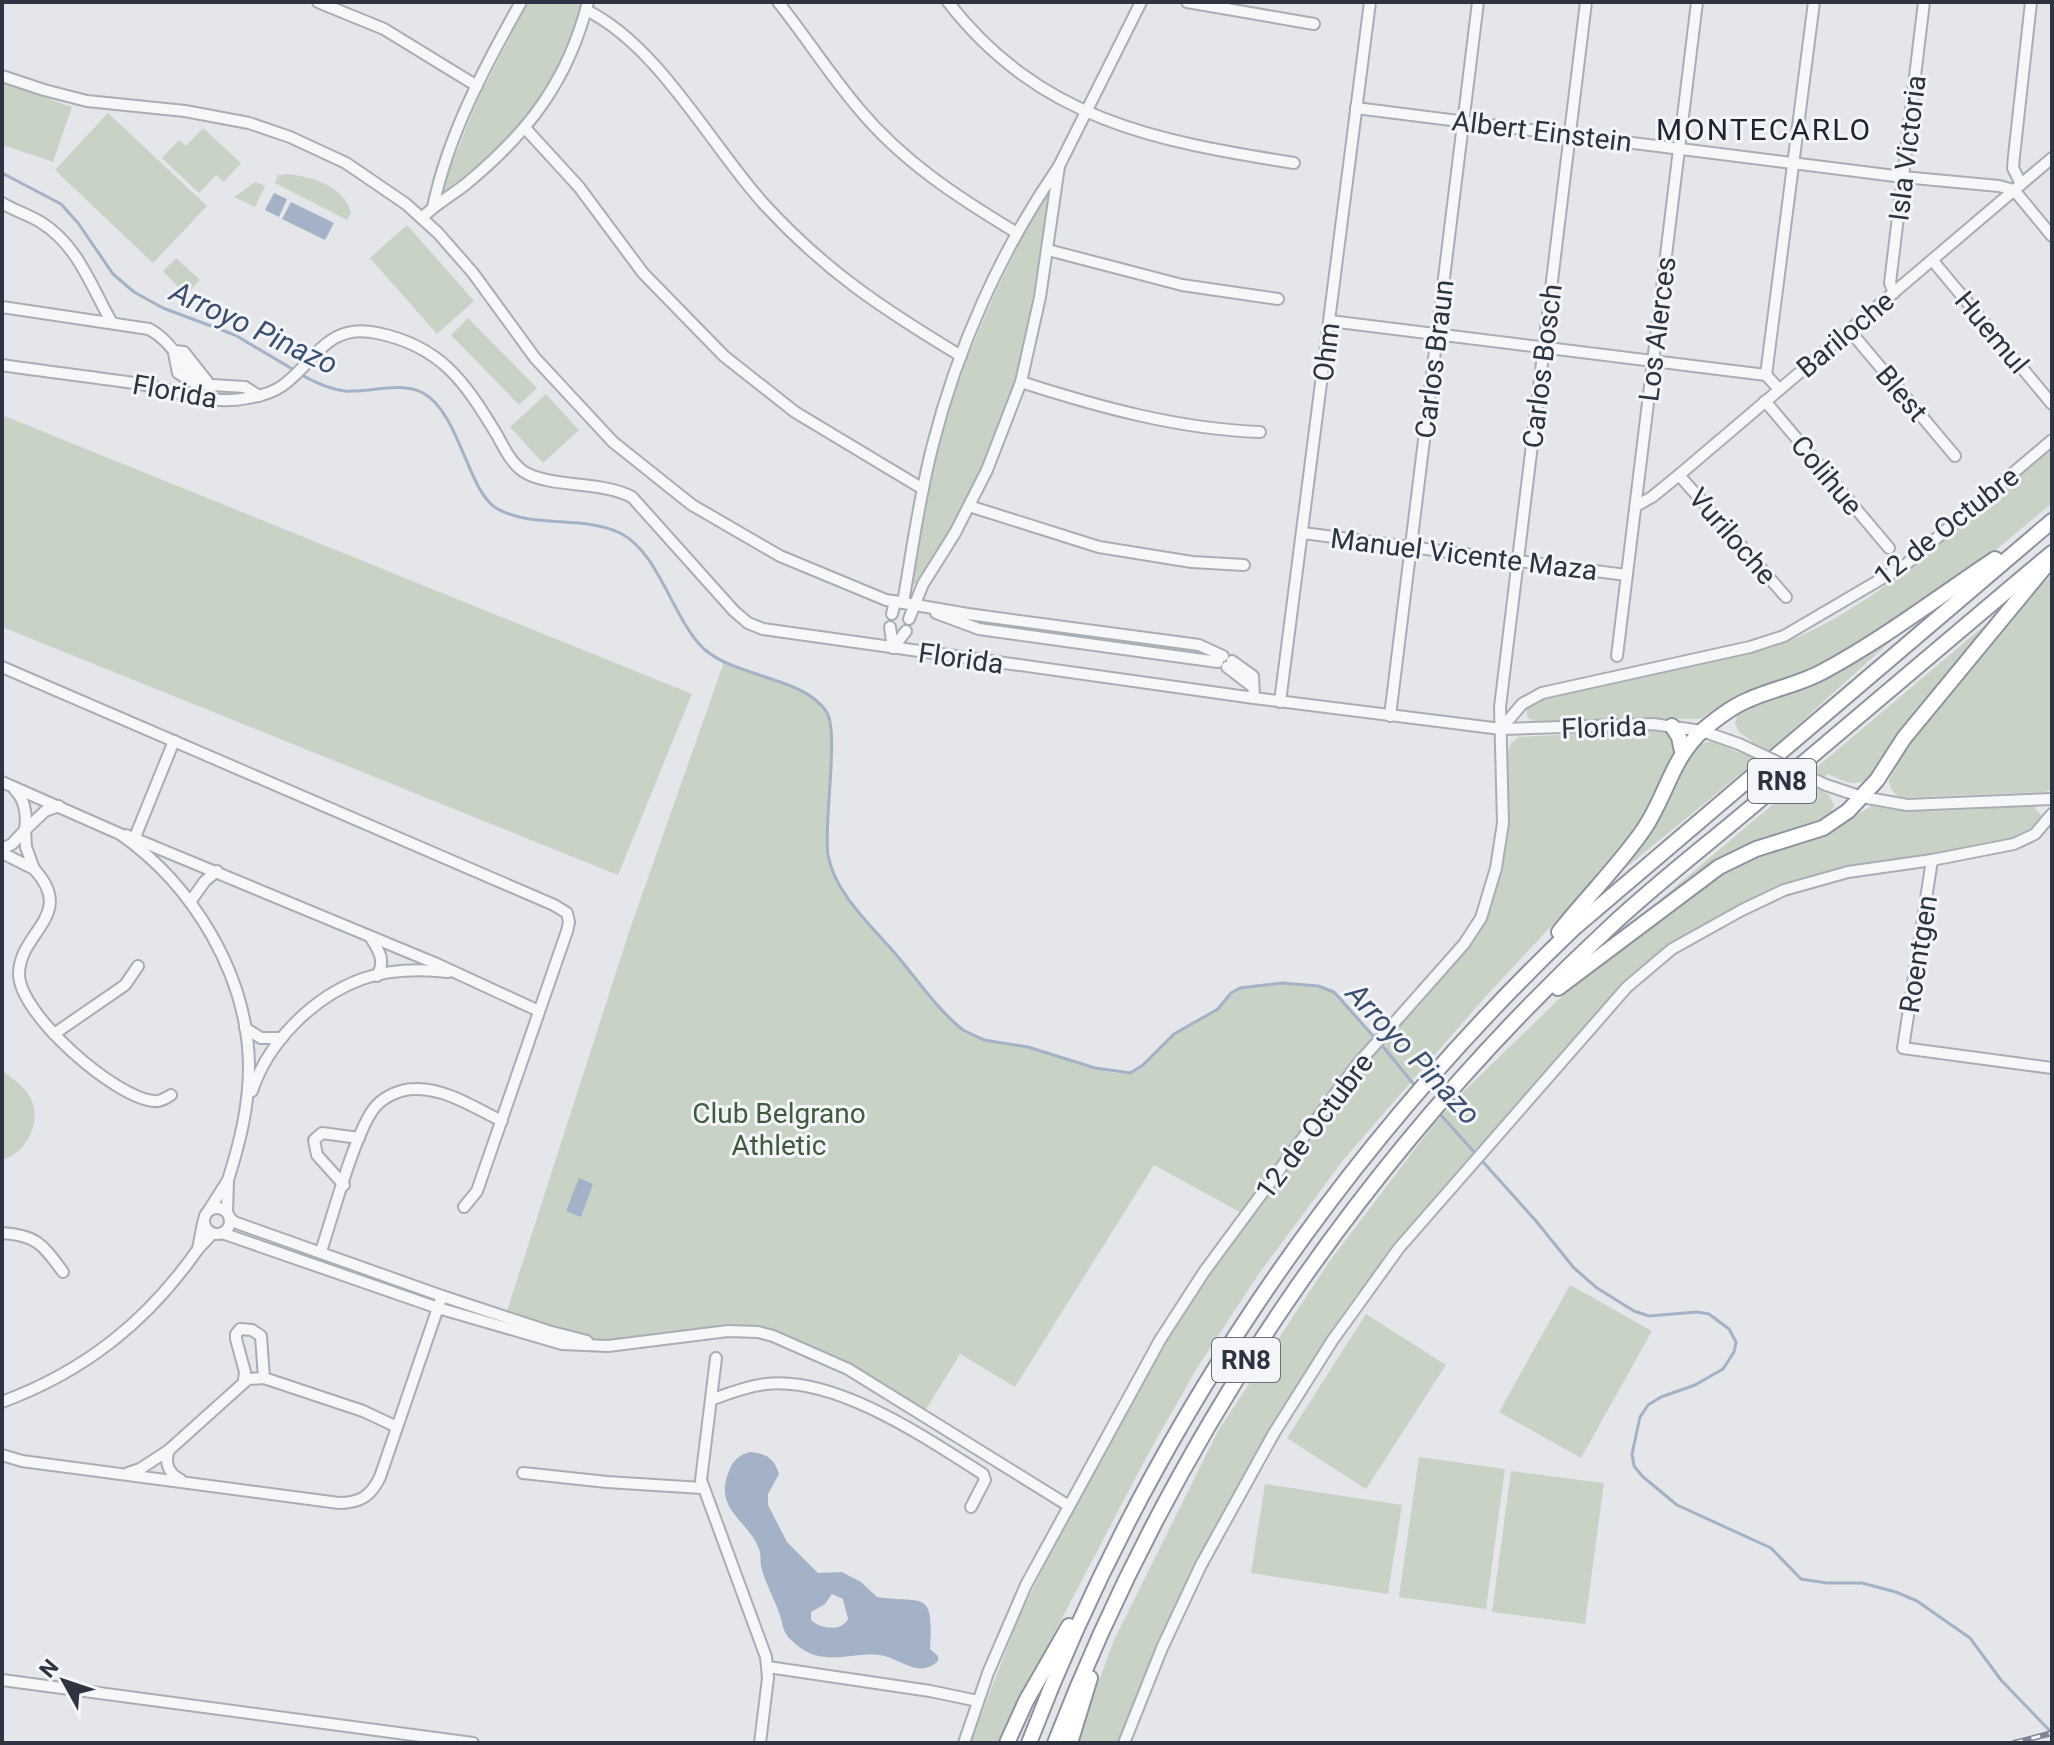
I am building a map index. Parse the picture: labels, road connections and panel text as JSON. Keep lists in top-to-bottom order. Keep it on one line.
{"streets":{"highway":["RN8"],"street":["Albert Einstein","Isla Victoria","Los Alerces","Huemul","Bariloche","Ohm","Carlos Braun","Carlos Bosch","Florida","Blest","Colihue","12 de Octubre","Vuriloche","Manuel Vicente Maza","Roentgen"]},"crossings":[["Albert Einstein","Isla Victoria"],["Albert Einstein","Los Alerces"],["Albert Einstein","Bariloche"],["Albert Einstein","Ohm"],["Albert Einstein","Carlos Braun"],["Albert Einstein","Carlos Bosch"],["Isla Victoria","Bariloche"],["Los Alerces","Bariloche"],["Los Alerces","Manuel Vicente Maza"],["Huemul","Bariloche"],["Bariloche","Blest"],["Bariloche","Colihue"],["Bariloche","Vuriloche"],["Ohm","Florida"],["Ohm","Manuel Vicente Maza"],["Carlos Braun","Florida"],["Carlos Braun","Manuel Vicente Maza"],["Carlos Bosch","Florida"],["Carlos Bosch","12 de Octubre"],["Carlos Bosch","Manuel Vicente Maza"],["Florida","12 de Octubre"]],"districts":["MONTECARLO"],"water":["Arroyo Pinazo"],"parks":["Club Belgrano Athletic"],"north":"top left"}
